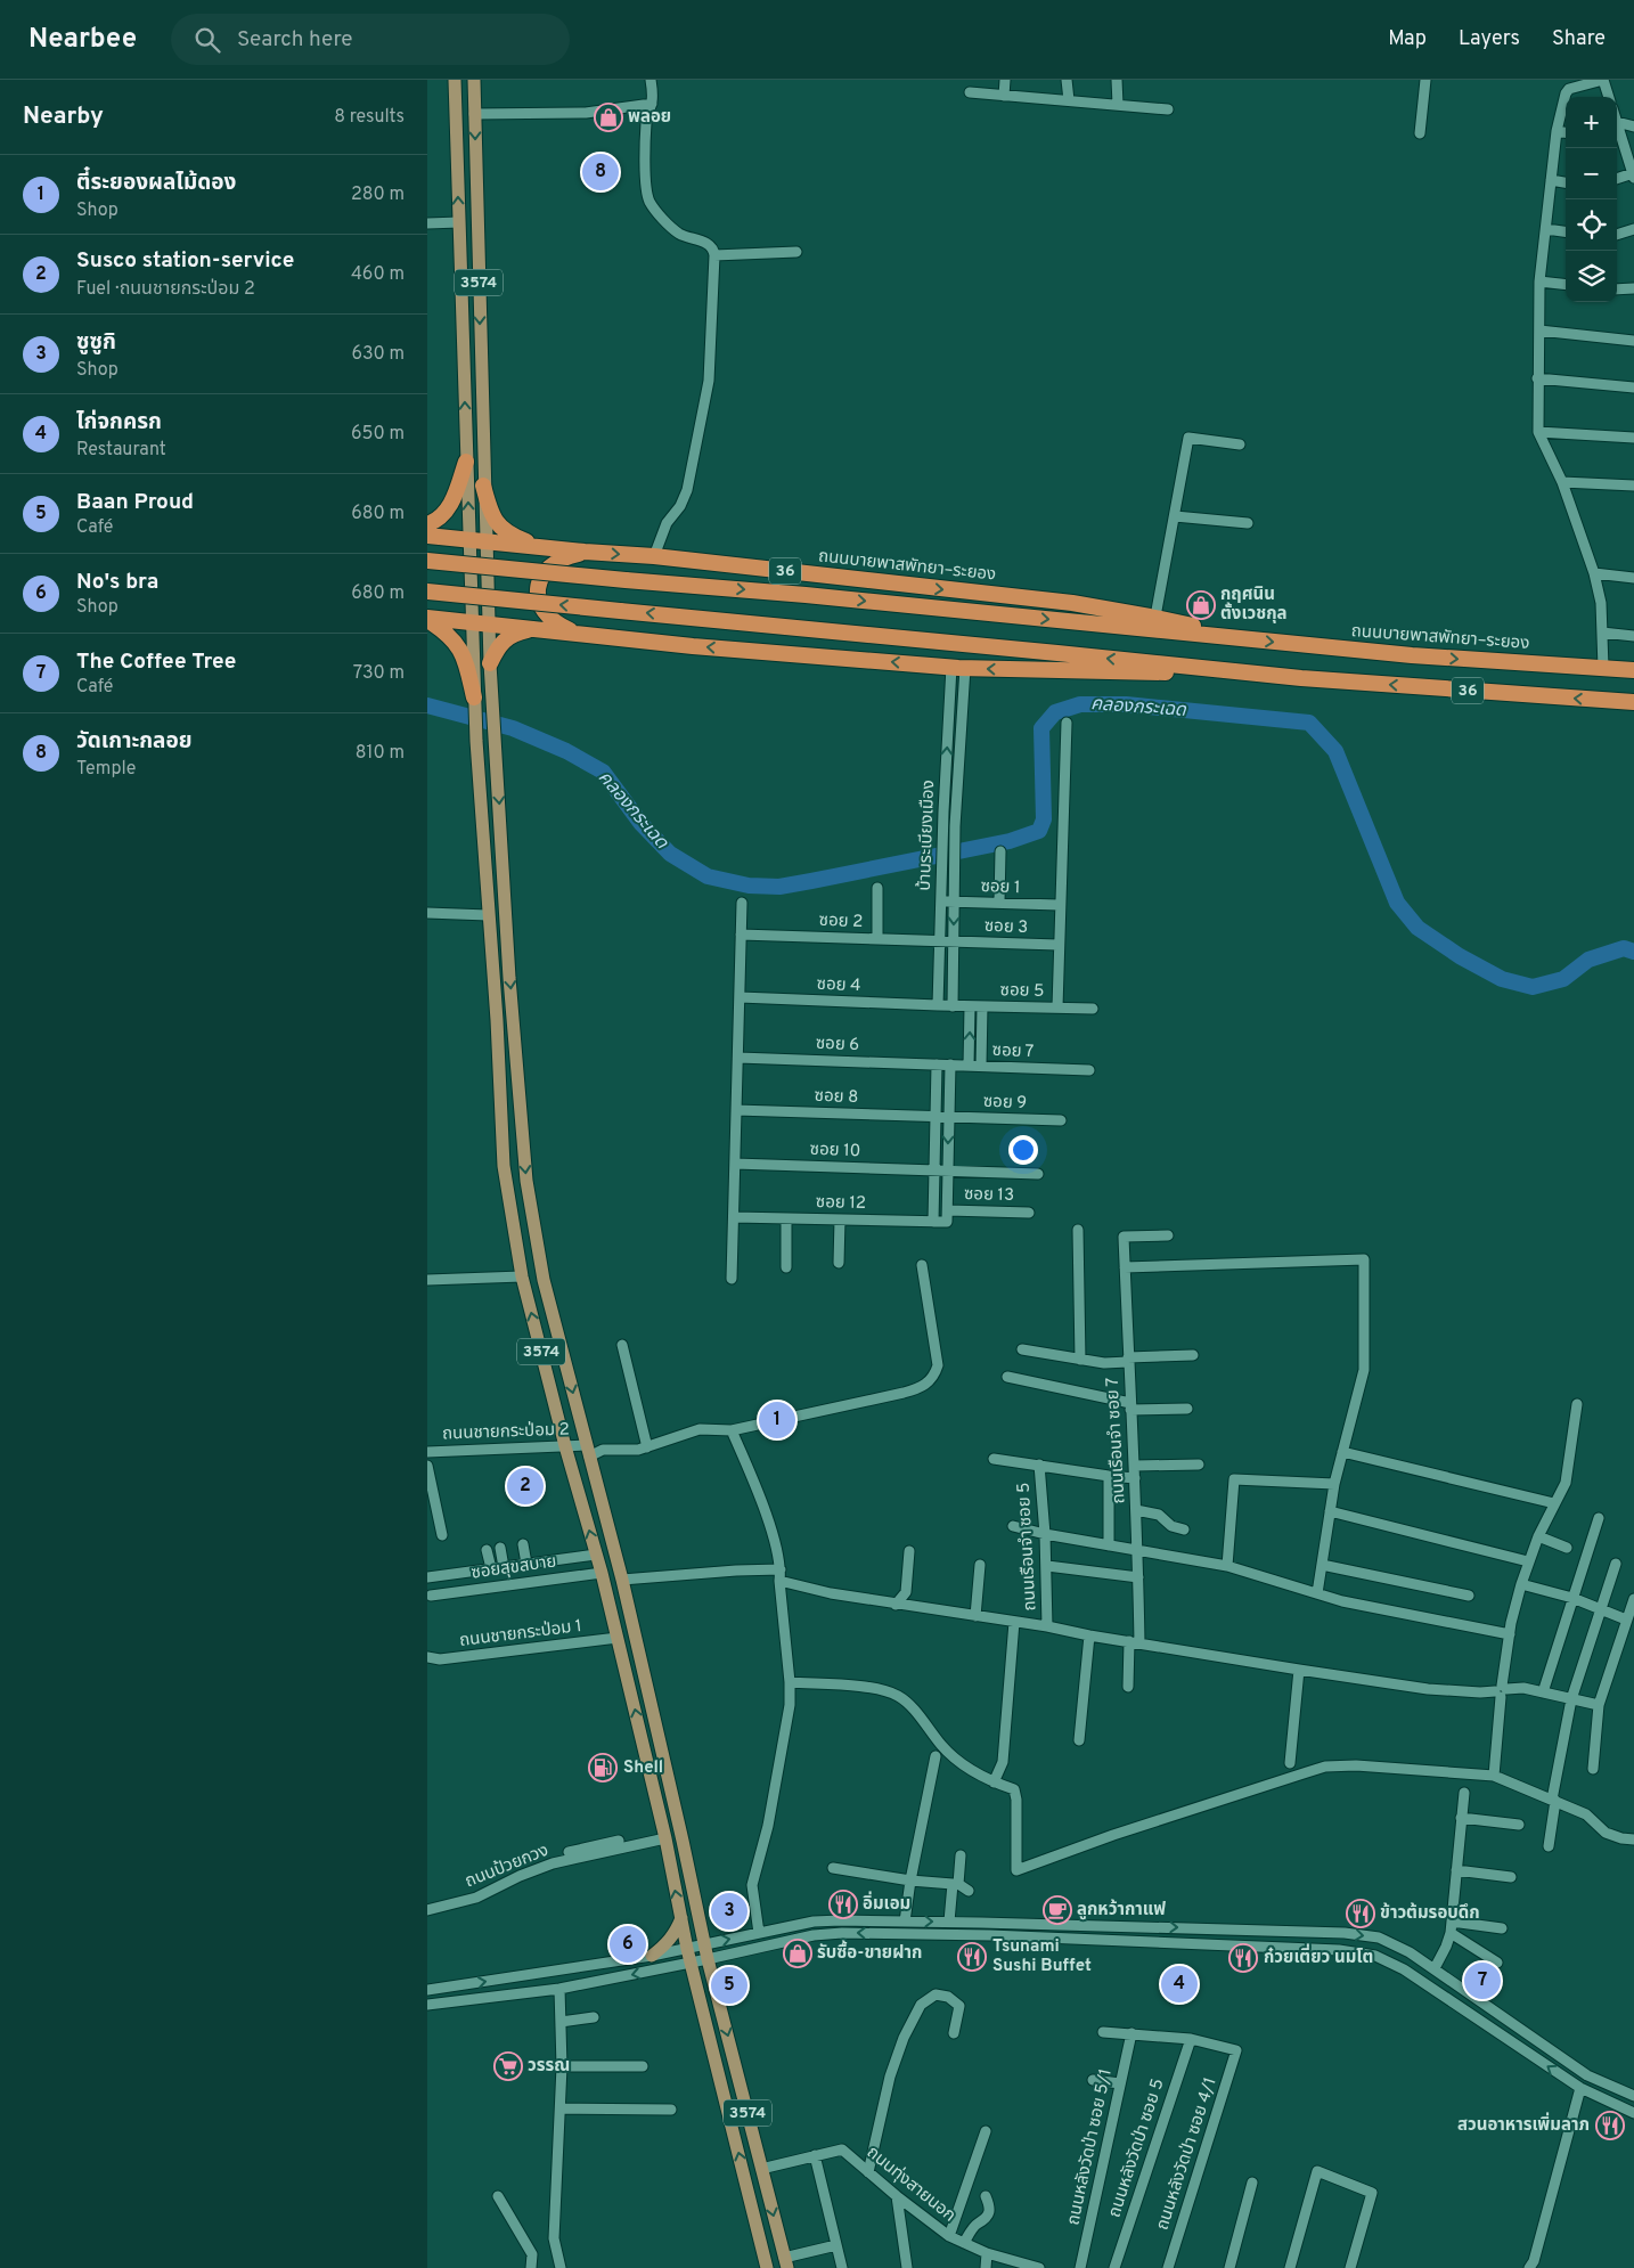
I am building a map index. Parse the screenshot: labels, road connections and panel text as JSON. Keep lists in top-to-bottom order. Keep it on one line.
{"streets":{"highway":["ถนนบายพาสพัทยา–ระยอง","36"],"main road":["3574"],"street":["บ้านระเบียงเมือง","ซอย 1","ซอย 2","ซอย 3","ซอย 4","ซอย 5","ซอย 6","ซอย 7","ซอย 8","ซอย 9","ซอย 10","ซอย 13","ซอย 12","ถนนชายกระป่อม 2","ถนนเรือนจำ ซอย 7","ถนนเรือนจำ ซอย 5","ซอยสุขสบาย","ถนนชายกระป่อม 1","ถนนป้วยกวง","ถนนหลังวัดป่า ซอย 5/1","ถนนหลังวัดป่า ซอย 5","ถนนหลังวัดป่า ซอย 4/1","ถนนทุ่งสายนอก"]},"crossings":[["3574","ถนนบายพาสพัทยา–ระยอง"],["3574","36"],["3574","ถนนชายกระป่อม 2"],["3574","ซอยสุขสบาย"],["3574","ถนนชายกระป่อม 1"],["3574","ถนนป้วยกวง"],["3574","ถนนทุ่งสายนอก"],["36","บ้านระเบียงเมือง"],["บ้านระเบียงเมือง","ซอย 1"],["บ้านระเบียงเมือง","ซอย 2"],["บ้านระเบียงเมือง","ซอย 3"],["บ้านระเบียงเมือง","ซอย 4"],["บ้านระเบียงเมือง","ซอย 5"],["ซอย 2","ซอย 3"],["ซอย 4","ซอย 5"],["ซอย 6","ซอย 7"],["ซอย 8","ซอย 9"],["ซอย 13","ซอย 12"],["ถนนหลังวัดป่า ซอย 5","ถนนหลังวัดป่า ซอย 4/1"]],"water":["คลองกระเฉด"],"places":{"shop":["พลอย","กฤศนิน ตั้งเวชกุล","รับซื้อ-ขายฝาก"],"fuel station":["Shell"],"restaurant":["อิ่มเอม","ข้าวต้มรอบดึก","Tsunami Sushi Buffet","ก๋วยเตี่ยว นมโต","สวนอาหารเพิ่มลาภ"],"cafe":["ลูกหว้ากาแฟ"],"supermarket":["วรรณ"]},"page":{"header":"Nearbee","search":"Search here","nav":["Map","Layers","Share"],"heading":["Nearby","8 results"],"map_buttons":["+","−"],"pins":["8","1","2","3","6","7","4","5"],"list":[{"mark":"1","name":"ตี๋ระยองผลไม้ดอง","note":"Shop","value":"280 m"},{"mark":"2","name":"Susco station-service","note":"Fuel · ถนนชายกระป่อม 2","value":"460 m"},{"mark":"3","name":"ซูซูกิ","note":"Shop","value":"630 m"},{"mark":"4","name":"ไก่จกครก","note":"Restaurant","value":"650 m"},{"mark":"5","name":"Baan Proud","note":"Café","value":"680 m"},{"mark":"6","name":"No's bra","note":"Shop","value":"680 m"},{"mark":"7","name":"The Coffee Tree","note":"Café","value":"730 m"},{"mark":"8","name":"วัดเกาะกลอย","note":"Temple","value":"810 m"}]}}
